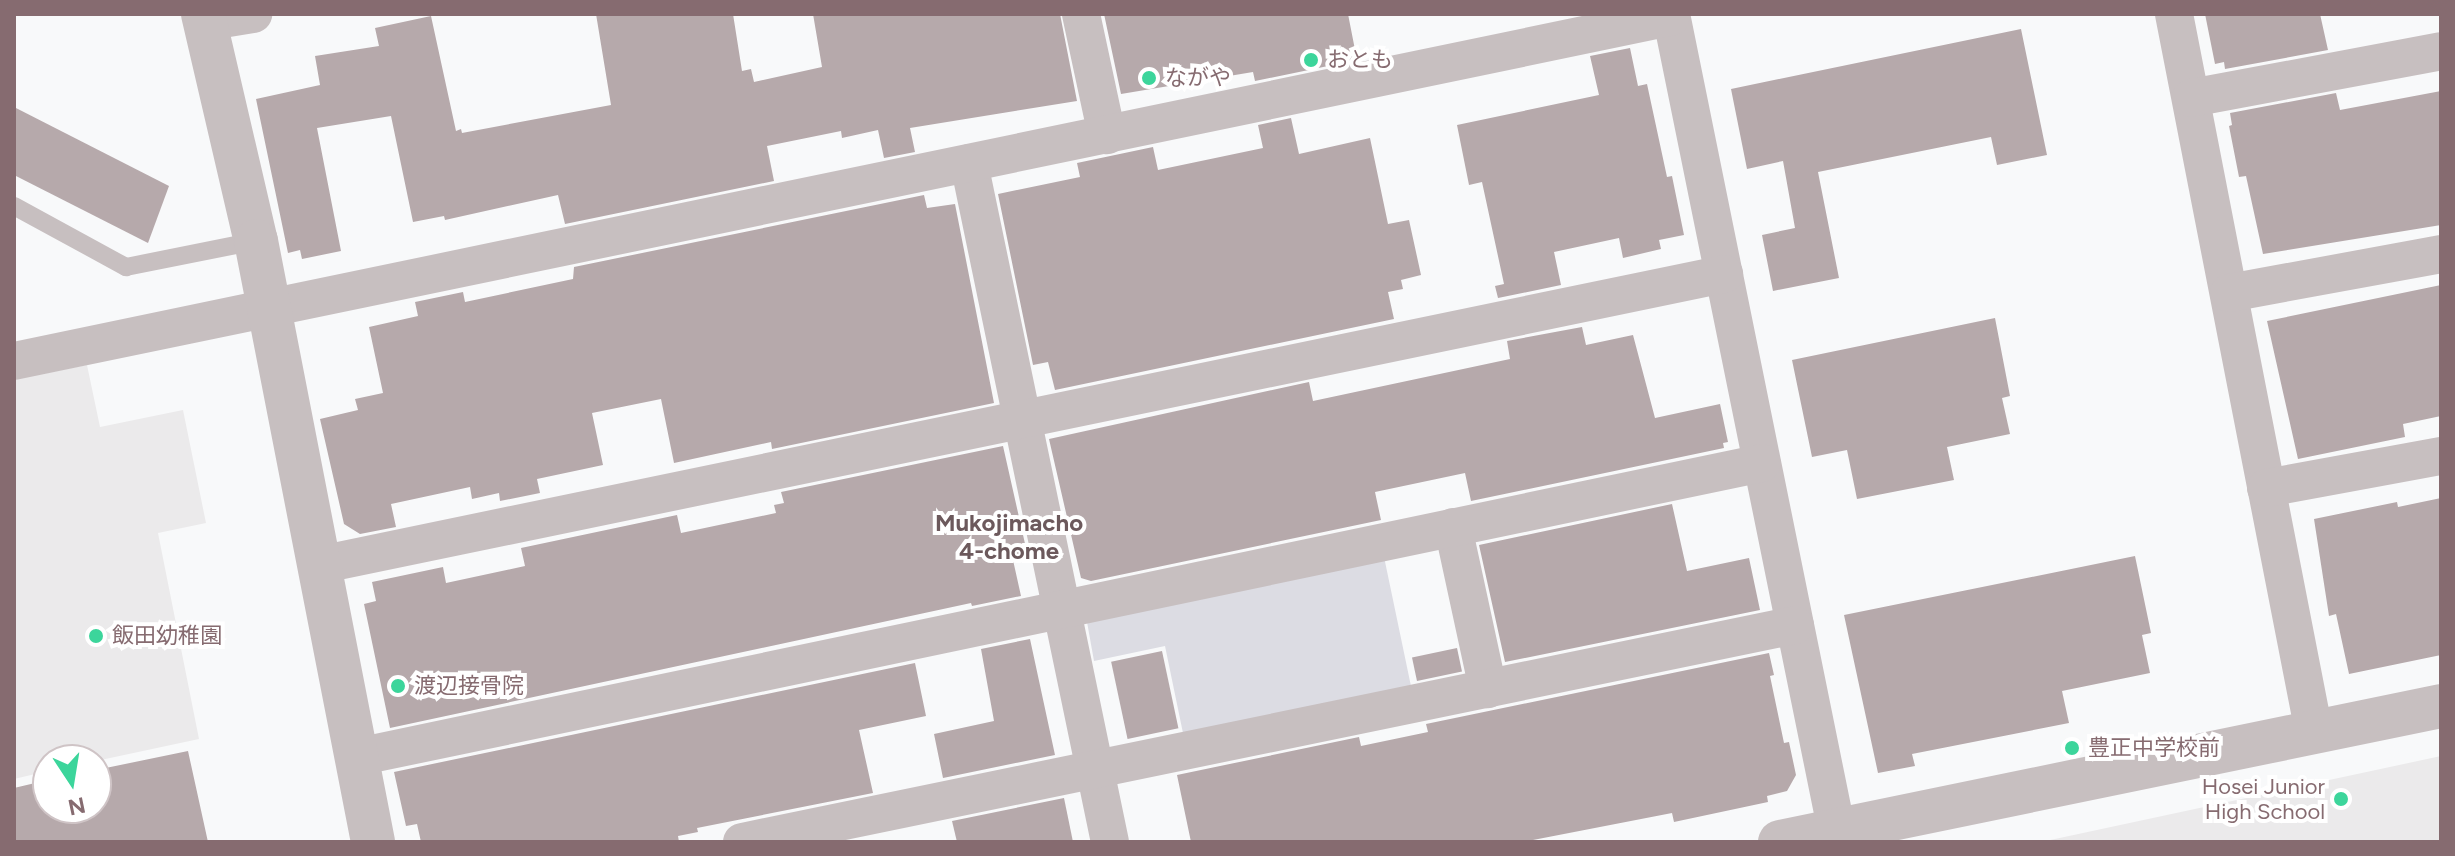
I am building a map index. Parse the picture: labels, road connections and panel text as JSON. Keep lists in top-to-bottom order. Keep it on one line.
{"districts":["Mukojimacho 4-chome"],"places":["おとも","ながや","飯田幼稚園","渡辺接骨院","豊正中学校前","Hosei Junior High School"],"north":"bottom"}
